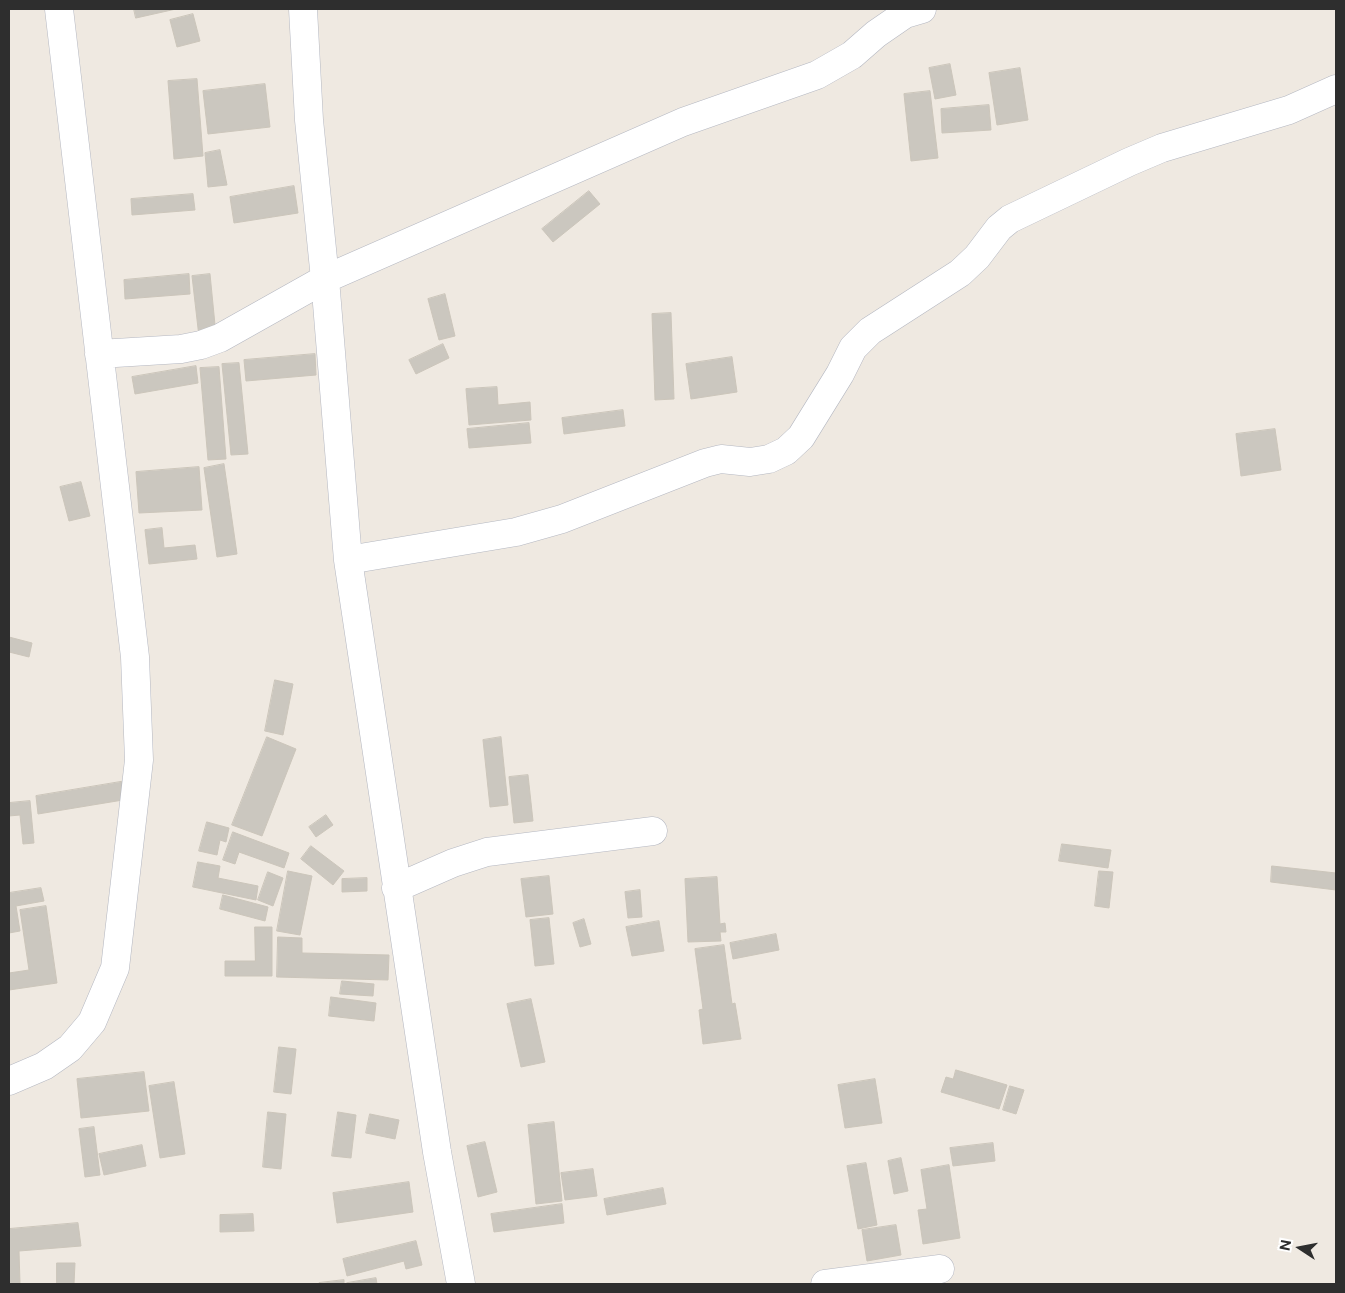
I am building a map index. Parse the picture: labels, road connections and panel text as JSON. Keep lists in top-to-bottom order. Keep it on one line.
{"north":"left"}
